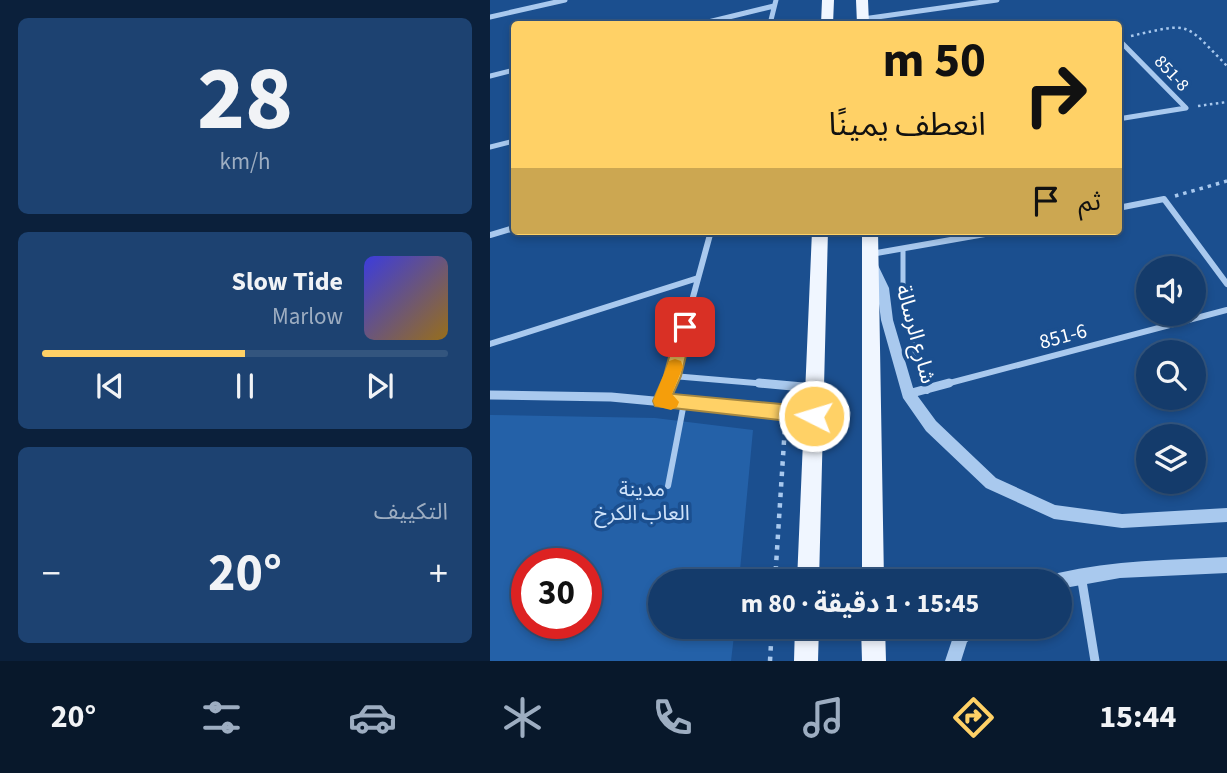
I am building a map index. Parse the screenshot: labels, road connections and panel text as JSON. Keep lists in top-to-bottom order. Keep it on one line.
{"streets":{"street":["851-8","شارع الرسالة","851-6"]},"crossings":[["شارع الرسالة","851-6"]],"parks":["مدينة العاب الكرخ"],"page":{"tile":[["28","km/h"],"التكييف"],"turn":["50 m","انعطف يمينًا"],"then":"ثم","song":["Slow Tide","Marlow"],"heat":["−","20°","+"],"limit":"30","trip":"15:45 · 1 دقيقة · 80 m","tabs":["15:44","20°"]}}
